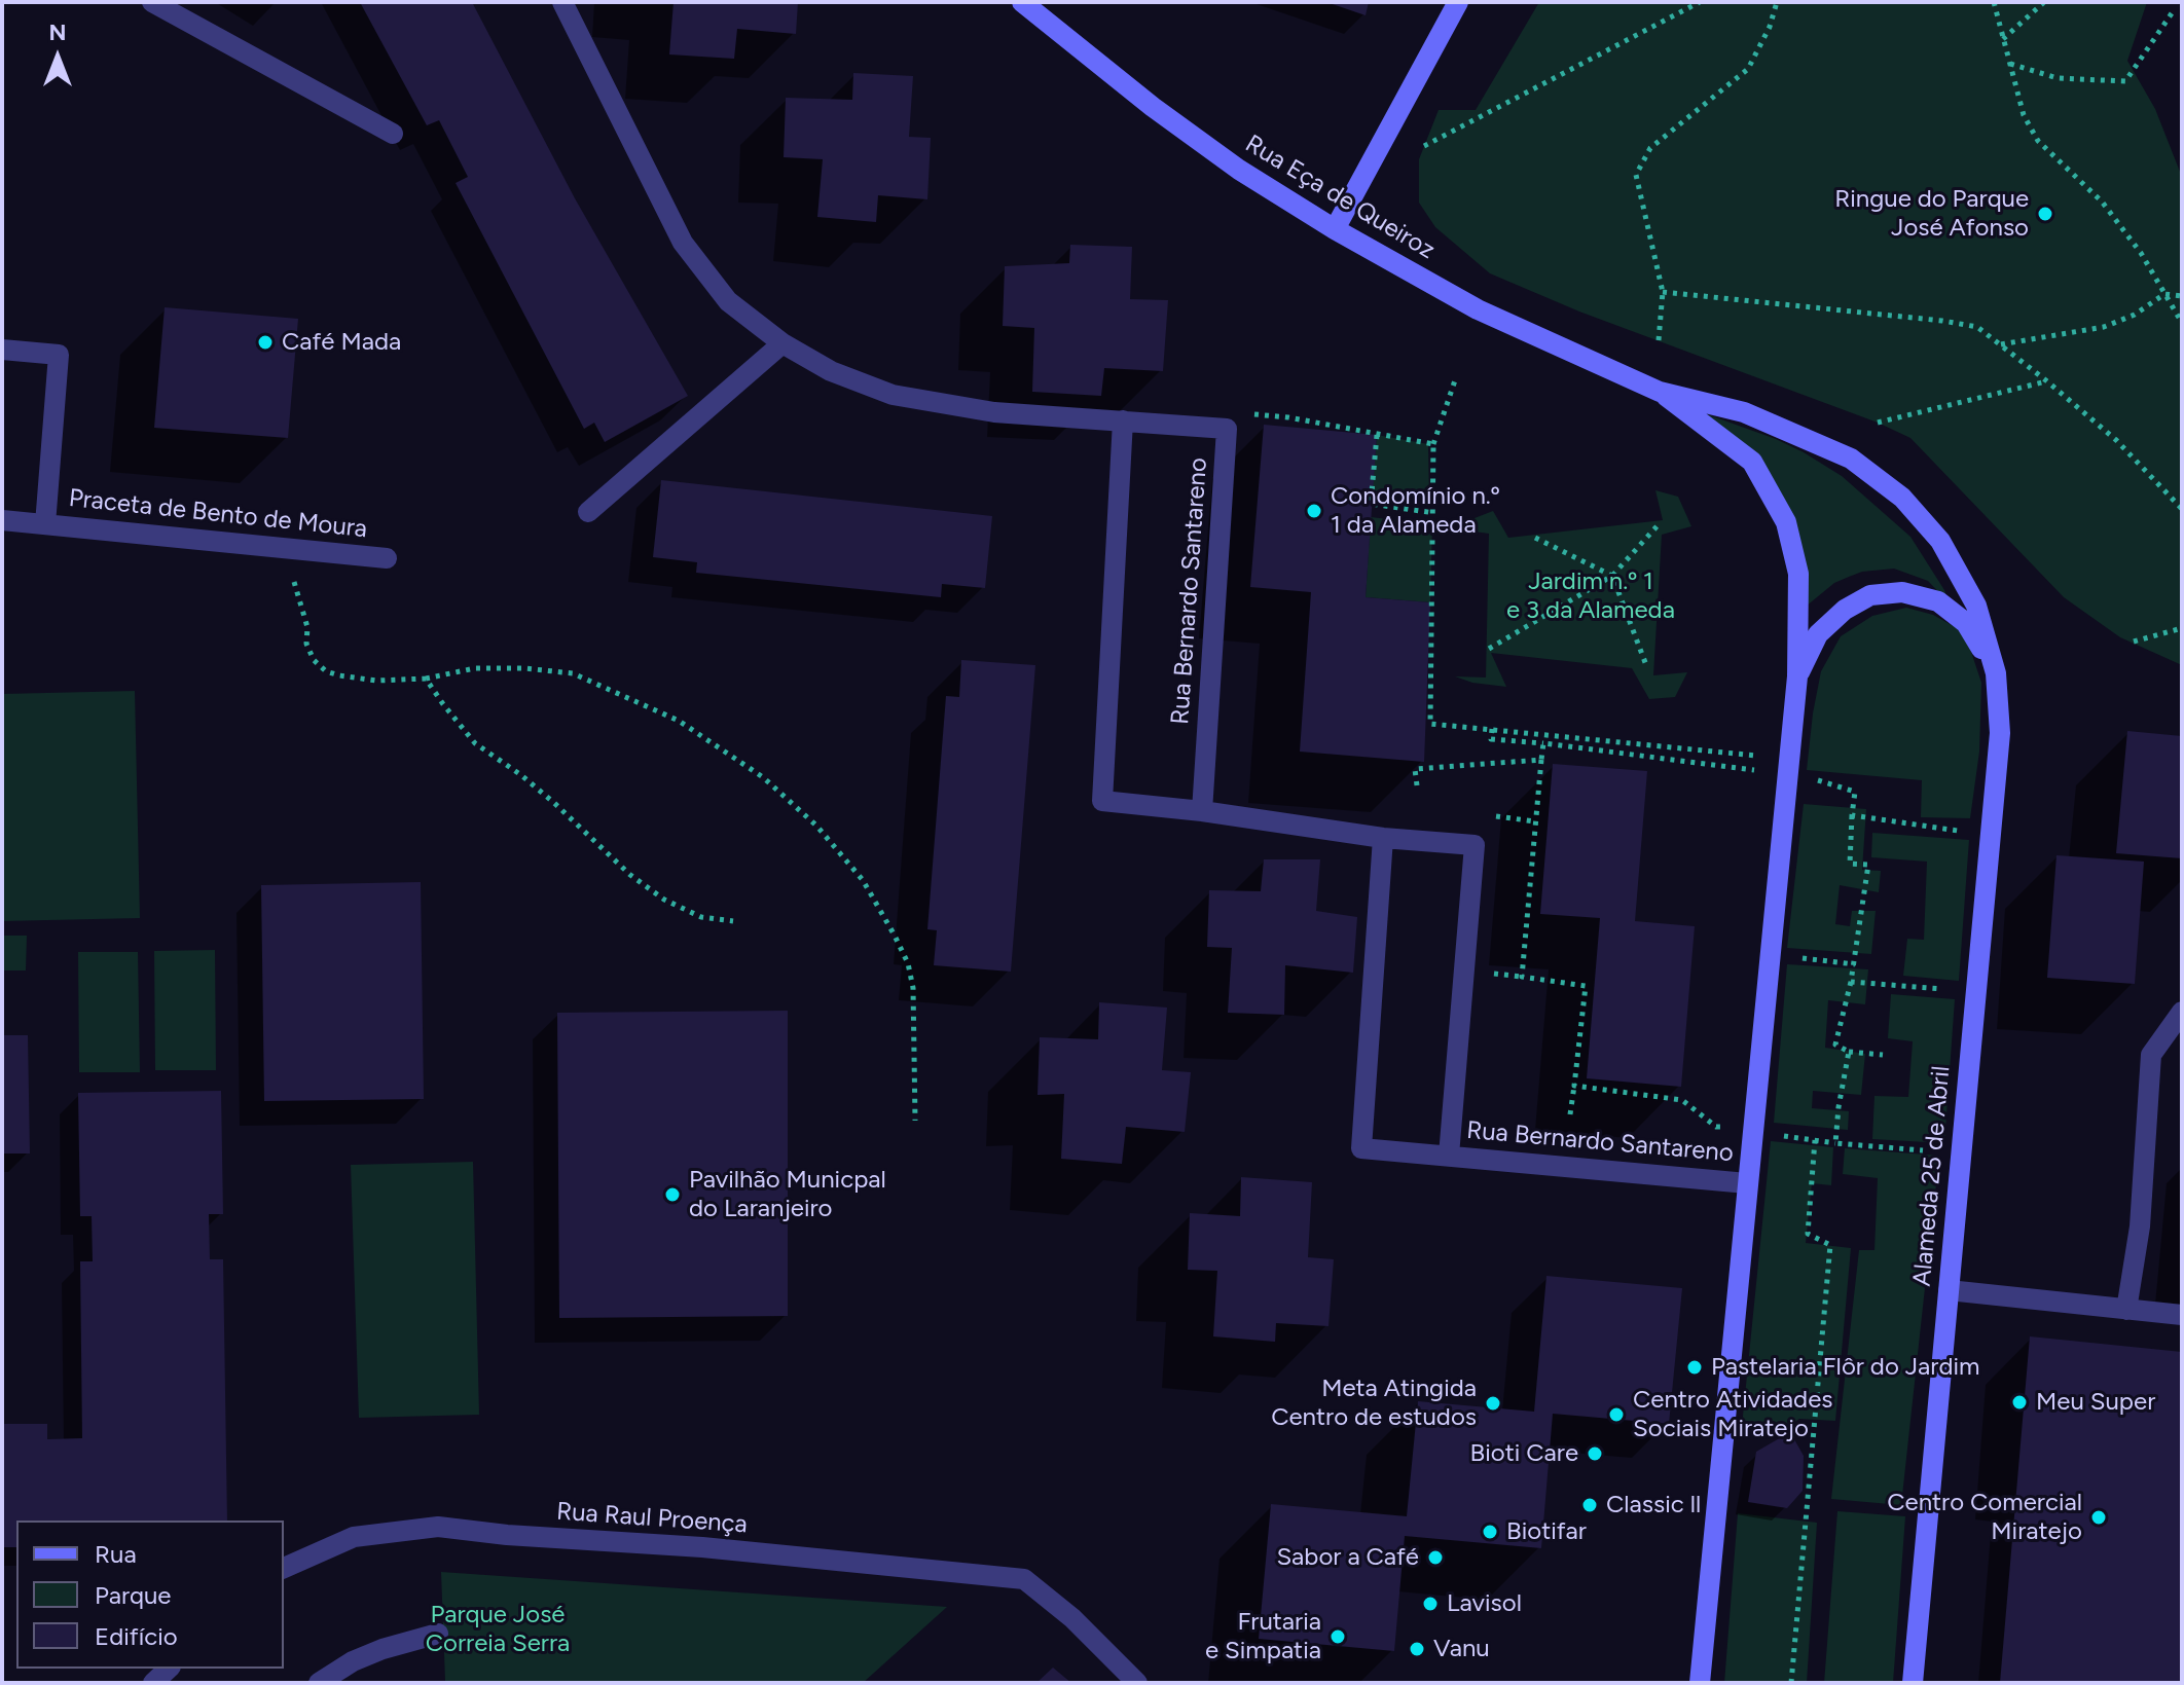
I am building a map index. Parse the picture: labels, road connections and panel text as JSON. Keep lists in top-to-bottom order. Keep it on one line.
{"streets":{"main road":["Rua Eça de Queiroz","Alameda 25 de Abril"],"street":["Praceta de Bento de Moura","Rua Bernardo Santareno","Rua Raul Proença"]},"crossings":[["Rua Eça de Queiroz","Alameda 25 de Abril"],["Rua Bernardo Santareno","Alameda 25 de Abril"]],"parks":["Jardim n.º 1 e 3 da Alameda","Parque José Correia Serra"],"places":["Ringue do Parque José Afonso","Café Mada","Condomínio n.º 1 da Alameda","Pavilhão Municpal do Laranjeiro","Pastelaria Flôr do Jardim","Meu Super","Meta Atingida Centro de estudos","Centro Atividades Sociais Miratejo","Bioti Care","Classic ll","Centro Comercial Miratejo","Biotifar","Sabor a Café","Lavisol","Frutaria e Simpatia","Vanu"],"legend":["Rua","Parque","Edifício"],"north":"top"}
